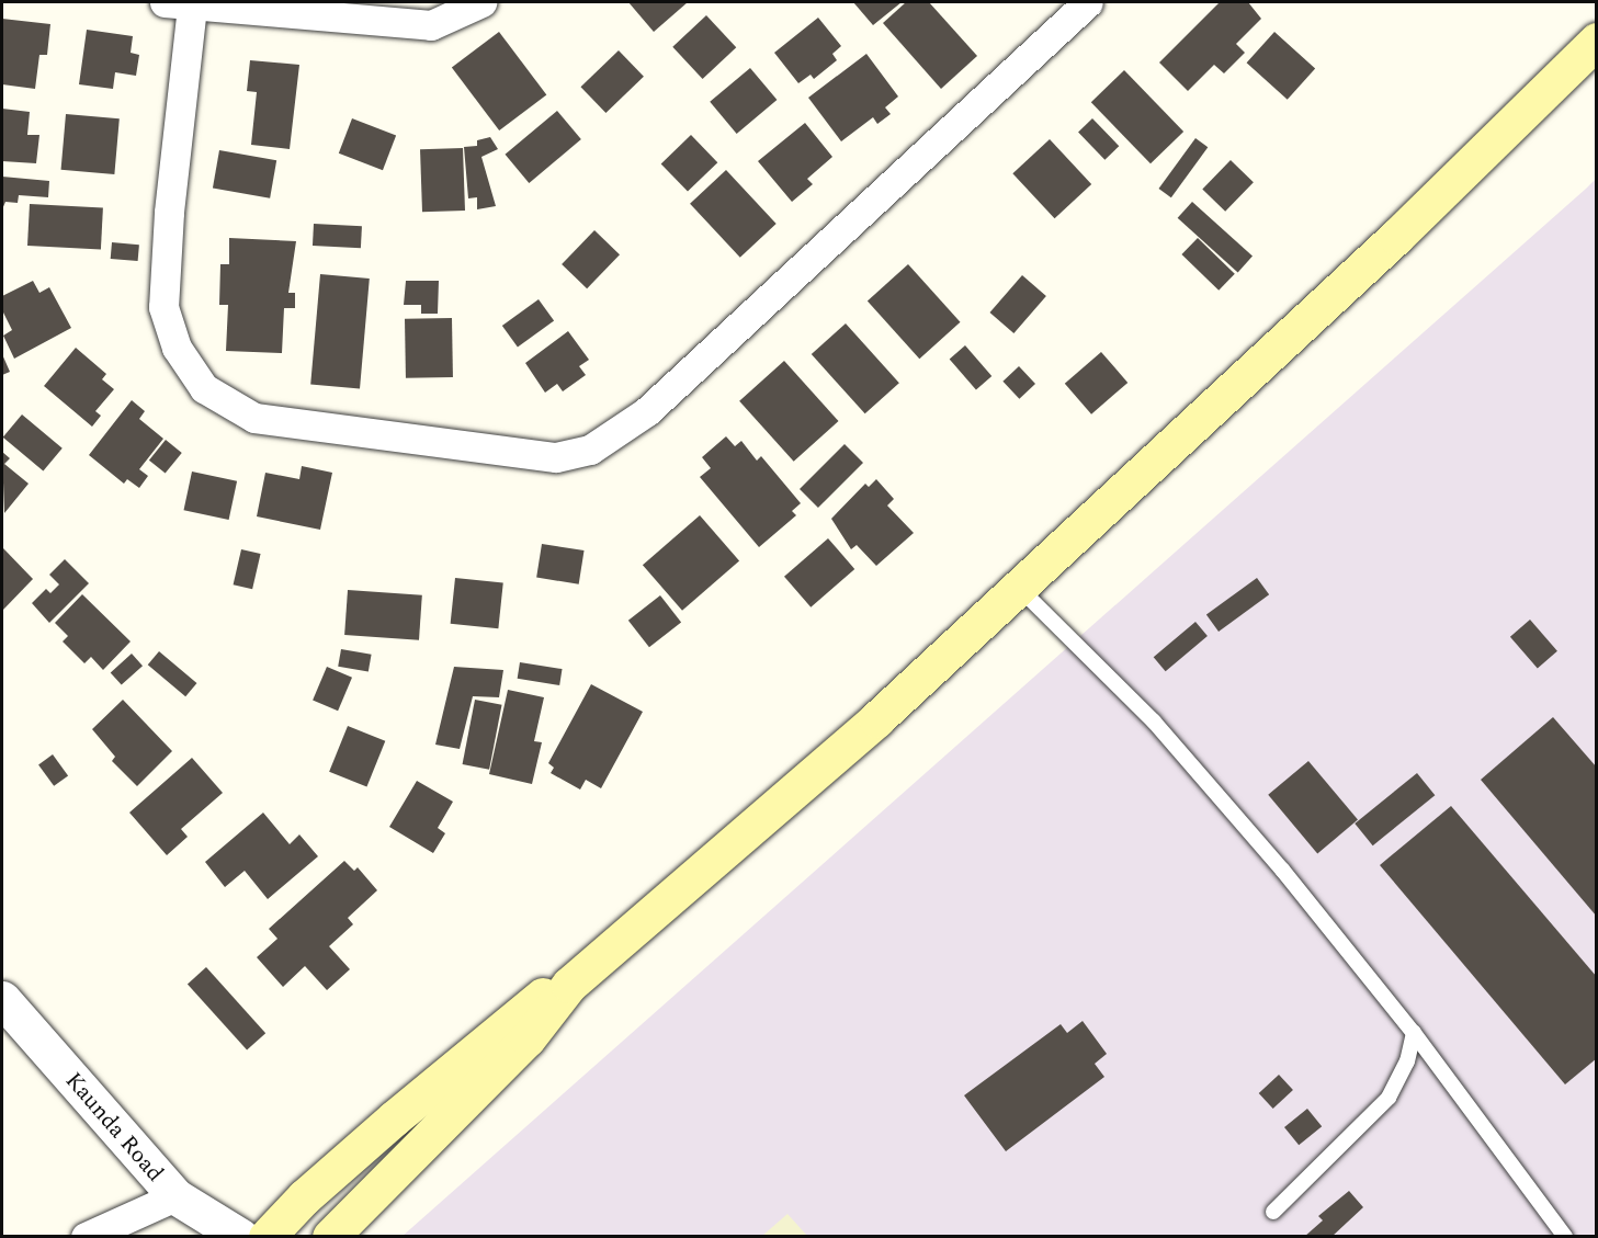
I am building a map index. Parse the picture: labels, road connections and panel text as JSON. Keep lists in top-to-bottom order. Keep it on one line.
{"streets":{"street":["Kaunda Road"]}}
